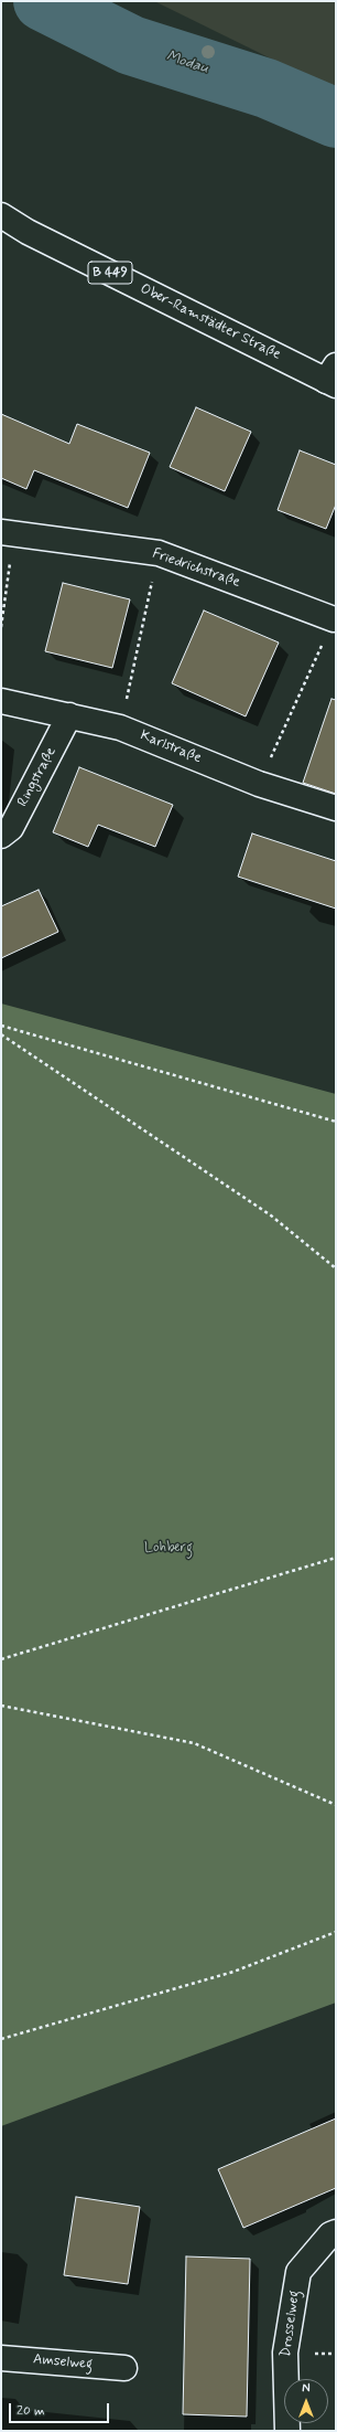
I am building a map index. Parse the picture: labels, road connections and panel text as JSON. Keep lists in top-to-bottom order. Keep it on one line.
{"streets":{"street":["B 449","Ober-Ramstädter Straße","Friedrichstraße","Karlstraße","Ringstraße","Drosselweg","Amselweg"]},"crossings":[["Karlstraße","Ringstraße"]],"water":["Modau"],"parks":["Lohberg"],"scale_bar":"20 m","north":"top"}
